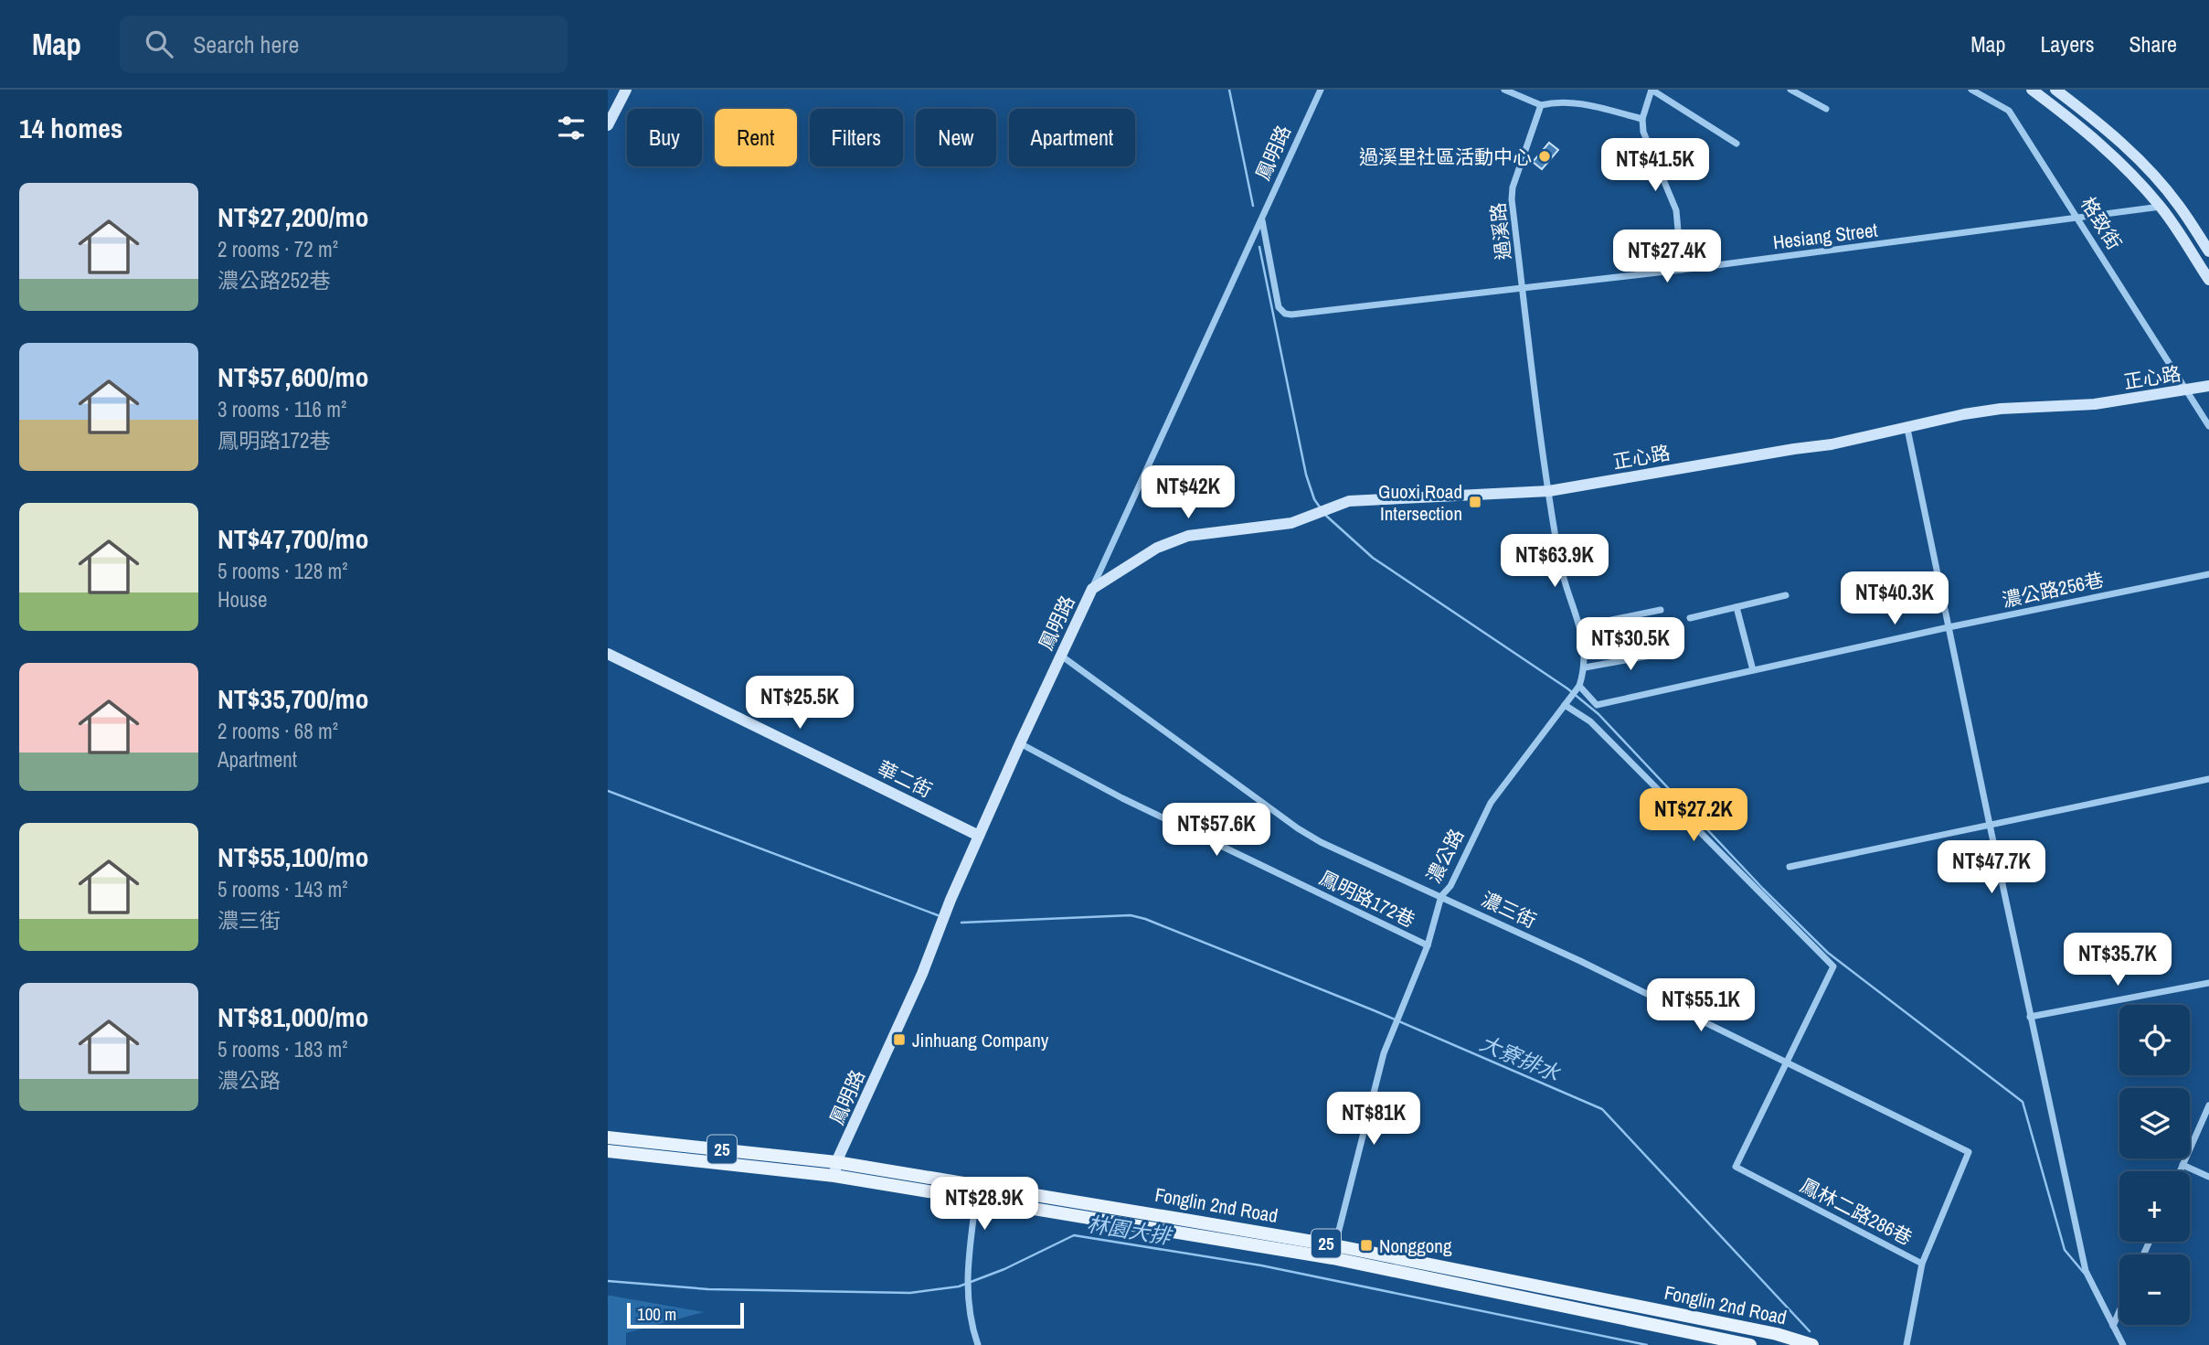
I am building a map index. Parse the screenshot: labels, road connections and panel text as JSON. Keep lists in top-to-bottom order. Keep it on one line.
{"streets":{"main road":["25","Fonglin 2nd Road"],"street":["鳳明路","格致街","過溪路","Hesiang Street","正心路","濃公路256巷","華二街","濃公路","鳳明路172巷","濃三街","鳳林二路286巷"]},"crossings":[["鳳明路","Hesiang Street"],["鳳明路","正心路"],["鳳明路","華二街"],["鳳明路","鳳明路172巷"],["鳳明路","濃三街"],["鳳明路","Fonglin 2nd Road"],["格致街","Hesiang Street"],["格致街","正心路"],["過溪路","Hesiang Street"],["過溪路","正心路"],["過溪路","濃公路"],["正心路","濃公路"],["濃公路256巷","濃公路"],["濃公路","鳳明路172巷"],["濃公路","濃三街"],["濃公路","Fonglin 2nd Road"],["濃三街","鳳林二路286巷"]],"water":["大寮排水","林園大排"],"places":{"other":["過溪里社區活動中心"],"transit":["Guoxi Road Intersection","Jinhuang Company","Nonggong"]},"scale_bar":"100 m","page":{"header":"Map","search":"Search here","nav":["Map","Layers","Share"],"heading":"14 homes","chip":["Buy","Rent","Filters","New","Apartment"],"price":["NT$41.5K","NT$27.4K","NT$42K","NT$63.9K","NT$40.3K","NT$30.5K","NT$25.5K","NT$27.2K","NT$57.6K","NT$47.7K","NT$35.7K","NT$55.1K","NT$81K","NT$28.9K"],"list":[{"name":"NT$27,200/mo","note":"2 rooms · 72 m² · 濃公路252巷"},{"name":"NT$57,600/mo","note":"3 rooms · 116 m² · 鳳明路172巷"},{"name":"NT$47,700/mo","note":"5 rooms · 128 m² · House"},{"name":"NT$35,700/mo","note":"2 rooms · 68 m² · Apartment"},{"name":"NT$55,100/mo","note":"5 rooms · 143 m² · 濃三街"},{"name":"NT$81,000/mo","note":"5 rooms · 183 m² · 濃公路"}],"map_buttons":["+","−"],"scale":"100 m"}}
